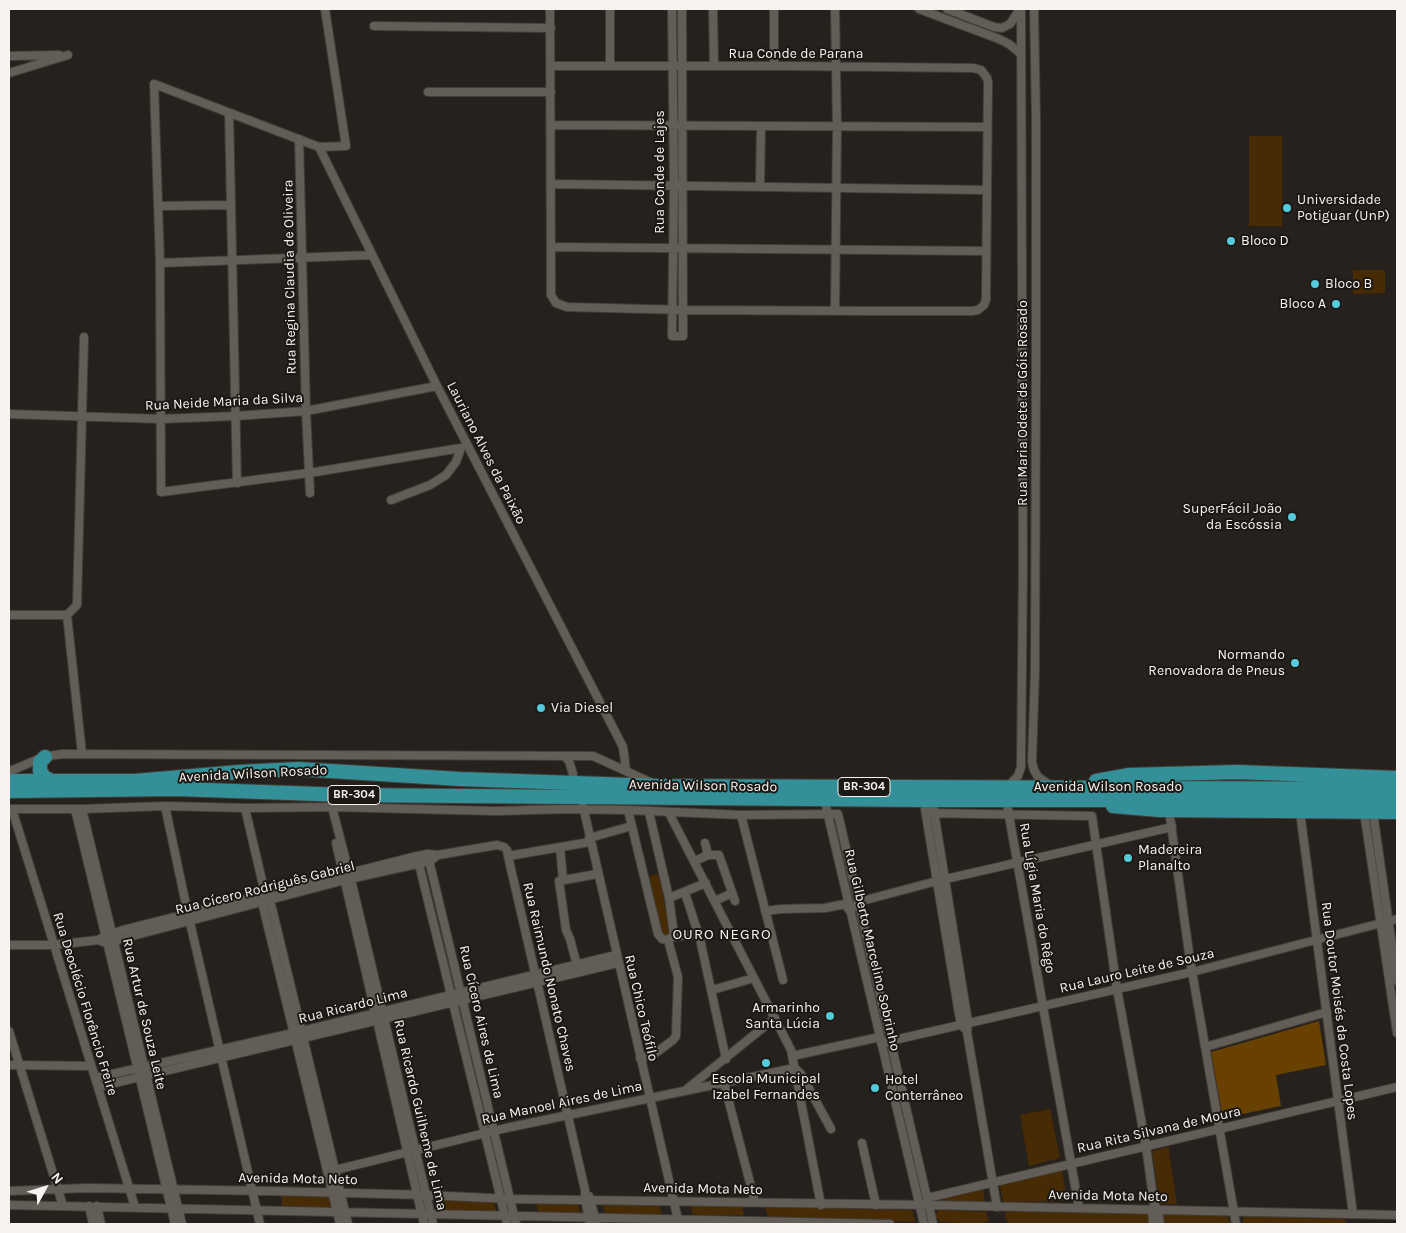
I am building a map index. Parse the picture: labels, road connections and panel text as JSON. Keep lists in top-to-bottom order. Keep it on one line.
{"streets":{"highway":["Avenida Wilson Rosado","BR-304"],"street":["Rua Conde de Parana","Rua Conde de Lajes","Rua Regina Claudia de Oliveira","Rua Neide Maria da Silva","Rua Maria Odete de Góis Rosado","Lauriano Alves da Paixão","Rua Cícero Rodriguês Gabriel","Rua Lígia Maria do Rêgo","Rua Gilberto Marcelino Sobrinho","Rua Lauro Leite de Souza","Rua Raimundo Nonato Chaves","Rua Deoclécio Florêncio Freire","Rua Ricardo Lima","Rua Chico Teófilo","Rua Doutor Moisés da Costa Lopes","Rua Artur de Souza Leite","Rua Cícero Aires de Lima","Rua Manoel Aires de Lima","Rua Ricardo Guilheme de Lima","Rua Rita Silvana de Moura","Avenida Mota Neto"]},"crossings":[["Rua Conde de Parana","Rua Conde de Lajes"],["Rua Regina Claudia de Oliveira","Rua Neide Maria da Silva"],["Rua Neide Maria da Silva","Lauriano Alves da Paixão"],["Rua Maria Odete de Góis Rosado","Avenida Wilson Rosado"],["Rua Maria Odete de Góis Rosado","Rua Lígia Maria do Rêgo"],["Avenida Wilson Rosado","Rua Lígia Maria do Rêgo"],["Avenida Wilson Rosado","Rua Gilberto Marcelino Sobrinho"],["Avenida Wilson Rosado","Rua Chico Teófilo"],["Rua Cícero Rodriguês Gabriel","Rua Raimundo Nonato Chaves"],["Rua Cícero Rodriguês Gabriel","Rua Deoclécio Florêncio Freire"],["Rua Cícero Rodriguês Gabriel","Rua Artur de Souza Leite"],["Rua Cícero Rodriguês Gabriel","Rua Cícero Aires de Lima"],["Rua Cícero Rodriguês Gabriel","Rua Ricardo Guilheme de Lima"],["Rua Lígia Maria do Rêgo","Rua Lauro Leite de Souza"],["Rua Lígia Maria do Rêgo","Rua Rita Silvana de Moura"],["Rua Lígia Maria do Rêgo","Avenida Mota Neto"],["Rua Gilberto Marcelino Sobrinho","Rua Lauro Leite de Souza"],["Rua Gilberto Marcelino Sobrinho","Rua Rita Silvana de Moura"],["Rua Gilberto Marcelino Sobrinho","Avenida Mota Neto"],["Rua Lauro Leite de Souza","Rua Doutor Moisés da Costa Lopes"],["Rua Raimundo Nonato Chaves","Rua Ricardo Lima"],["Rua Raimundo Nonato Chaves","Rua Manoel Aires de Lima"],["Rua Raimundo Nonato Chaves","Avenida Mota Neto"],["Rua Deoclécio Florêncio Freire","Rua Ricardo Lima"],["Rua Deoclécio Florêncio Freire","Avenida Mota Neto"],["Rua Ricardo Lima","Rua Chico Teófilo"],["Rua Ricardo Lima","Rua Artur de Souza Leite"],["Rua Ricardo Lima","Rua Cícero Aires de Lima"],["Rua Ricardo Lima","Rua Ricardo Guilheme de Lima"],["Rua Chico Teófilo","Rua Manoel Aires de Lima"],["Rua Chico Teófilo","Avenida Mota Neto"],["Rua Doutor Moisés da Costa Lopes","Rua Rita Silvana de Moura"],["Rua Doutor Moisés da Costa Lopes","Avenida Mota Neto"],["Rua Artur de Souza Leite","Avenida Mota Neto"],["Rua Cícero Aires de Lima","Rua Manoel Aires de Lima"],["Rua Cícero Aires de Lima","Avenida Mota Neto"],["Rua Manoel Aires de Lima","Rua Ricardo Guilheme de Lima"],["Rua Ricardo Guilheme de Lima","Avenida Mota Neto"],["Rua Rita Silvana de Moura","Avenida Mota Neto"]],"districts":["OURO NEGRO"],"places":["Universidade Potiguar (UnP)","Bloco D","Bloco B","Bloco A","SuperFácil João da Escóssia","Normando Renovadora de Pneus","Via Diesel","Madereira Planalto","Armarinho Santa Lúcia","Escola Municipal Izabel Fernandes","Hotel Conterrâneo"],"north":"top right"}
